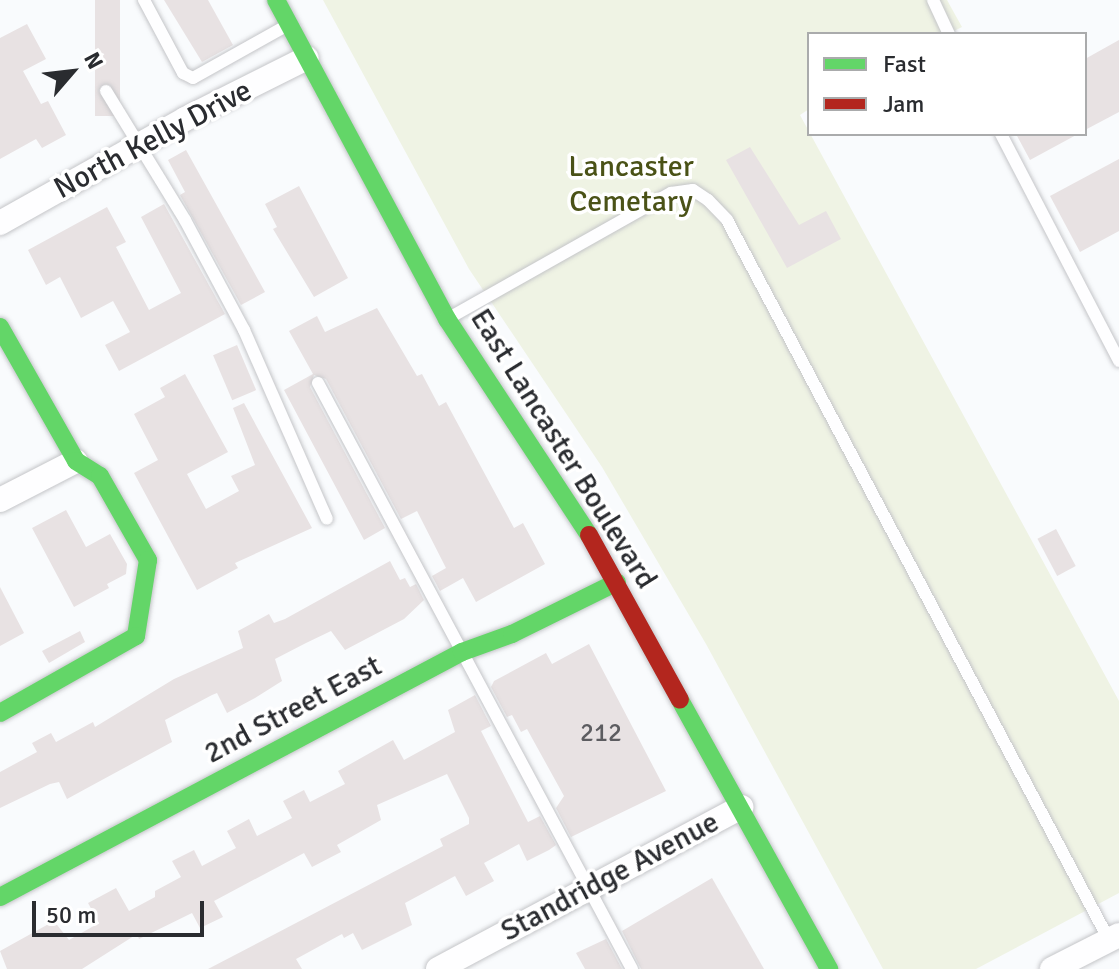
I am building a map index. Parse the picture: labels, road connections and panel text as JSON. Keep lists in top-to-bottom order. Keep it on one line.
{"streets":{"street":["North Kelly Drive","East Lancaster Boulevard","2nd Street East","Standridge Avenue"]},"crossings":[["North Kelly Drive","East Lancaster Boulevard"],["East Lancaster Boulevard","2nd Street East"],["East Lancaster Boulevard","Standridge Avenue"]],"parks":["Lancaster Cemetary"],"house_numbers":["212"],"legend":["Fast","Jam"],"scale_bar":"50 m","north":"top right"}
